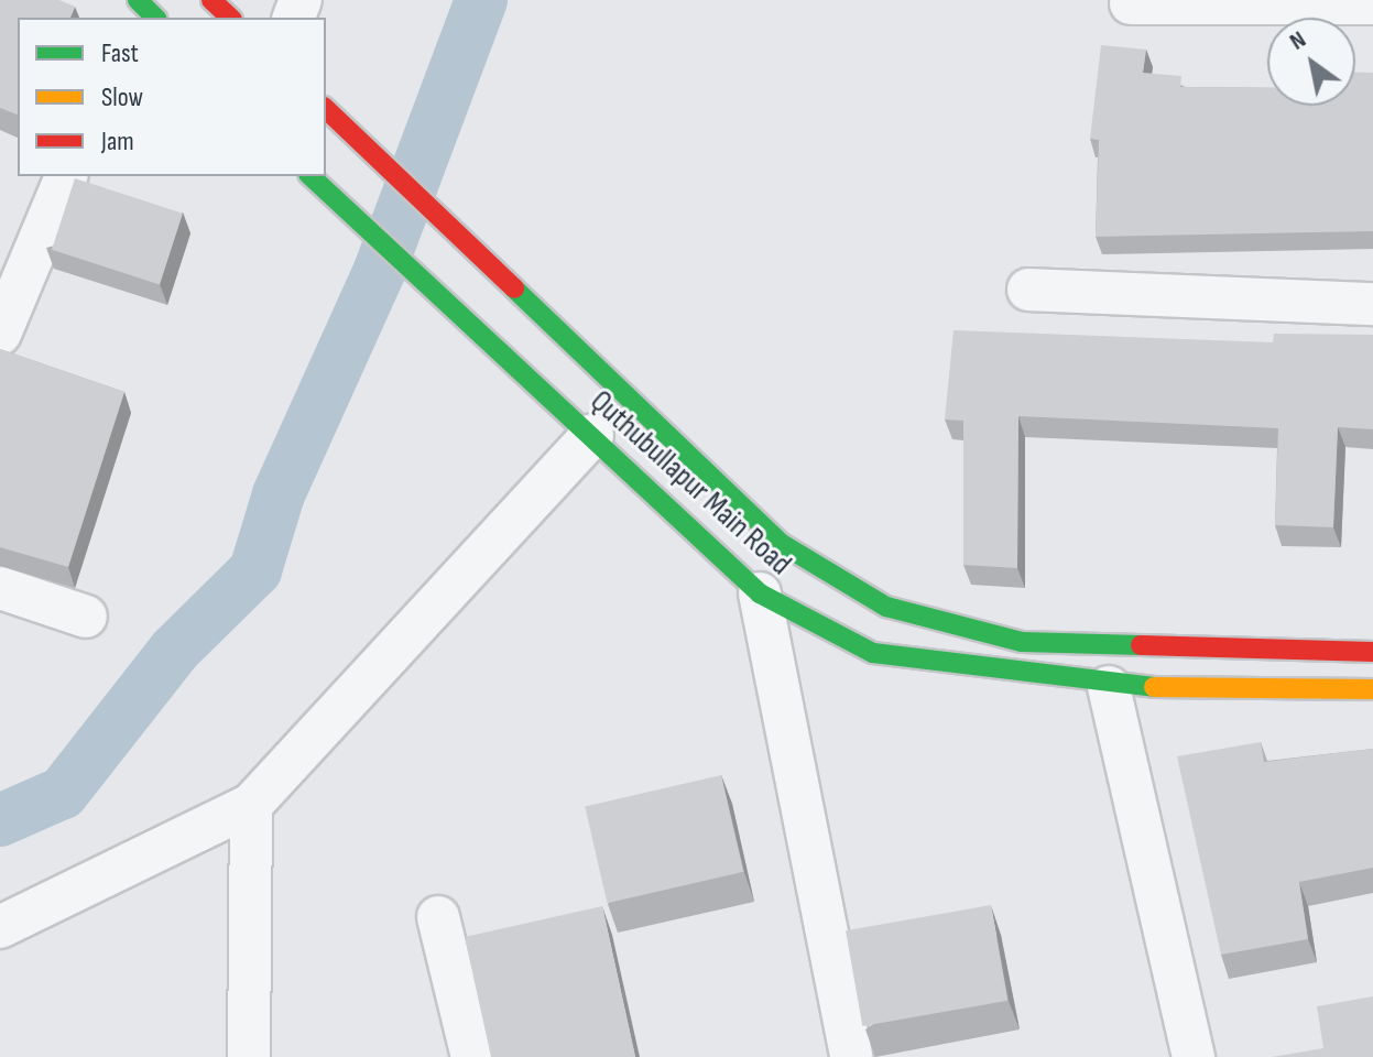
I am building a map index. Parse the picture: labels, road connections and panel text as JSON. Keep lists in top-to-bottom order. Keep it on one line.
{"streets":{"main road":["Quthubullapur Main Road"]},"legend":["Fast","Slow","Jam"],"north":"top left"}
